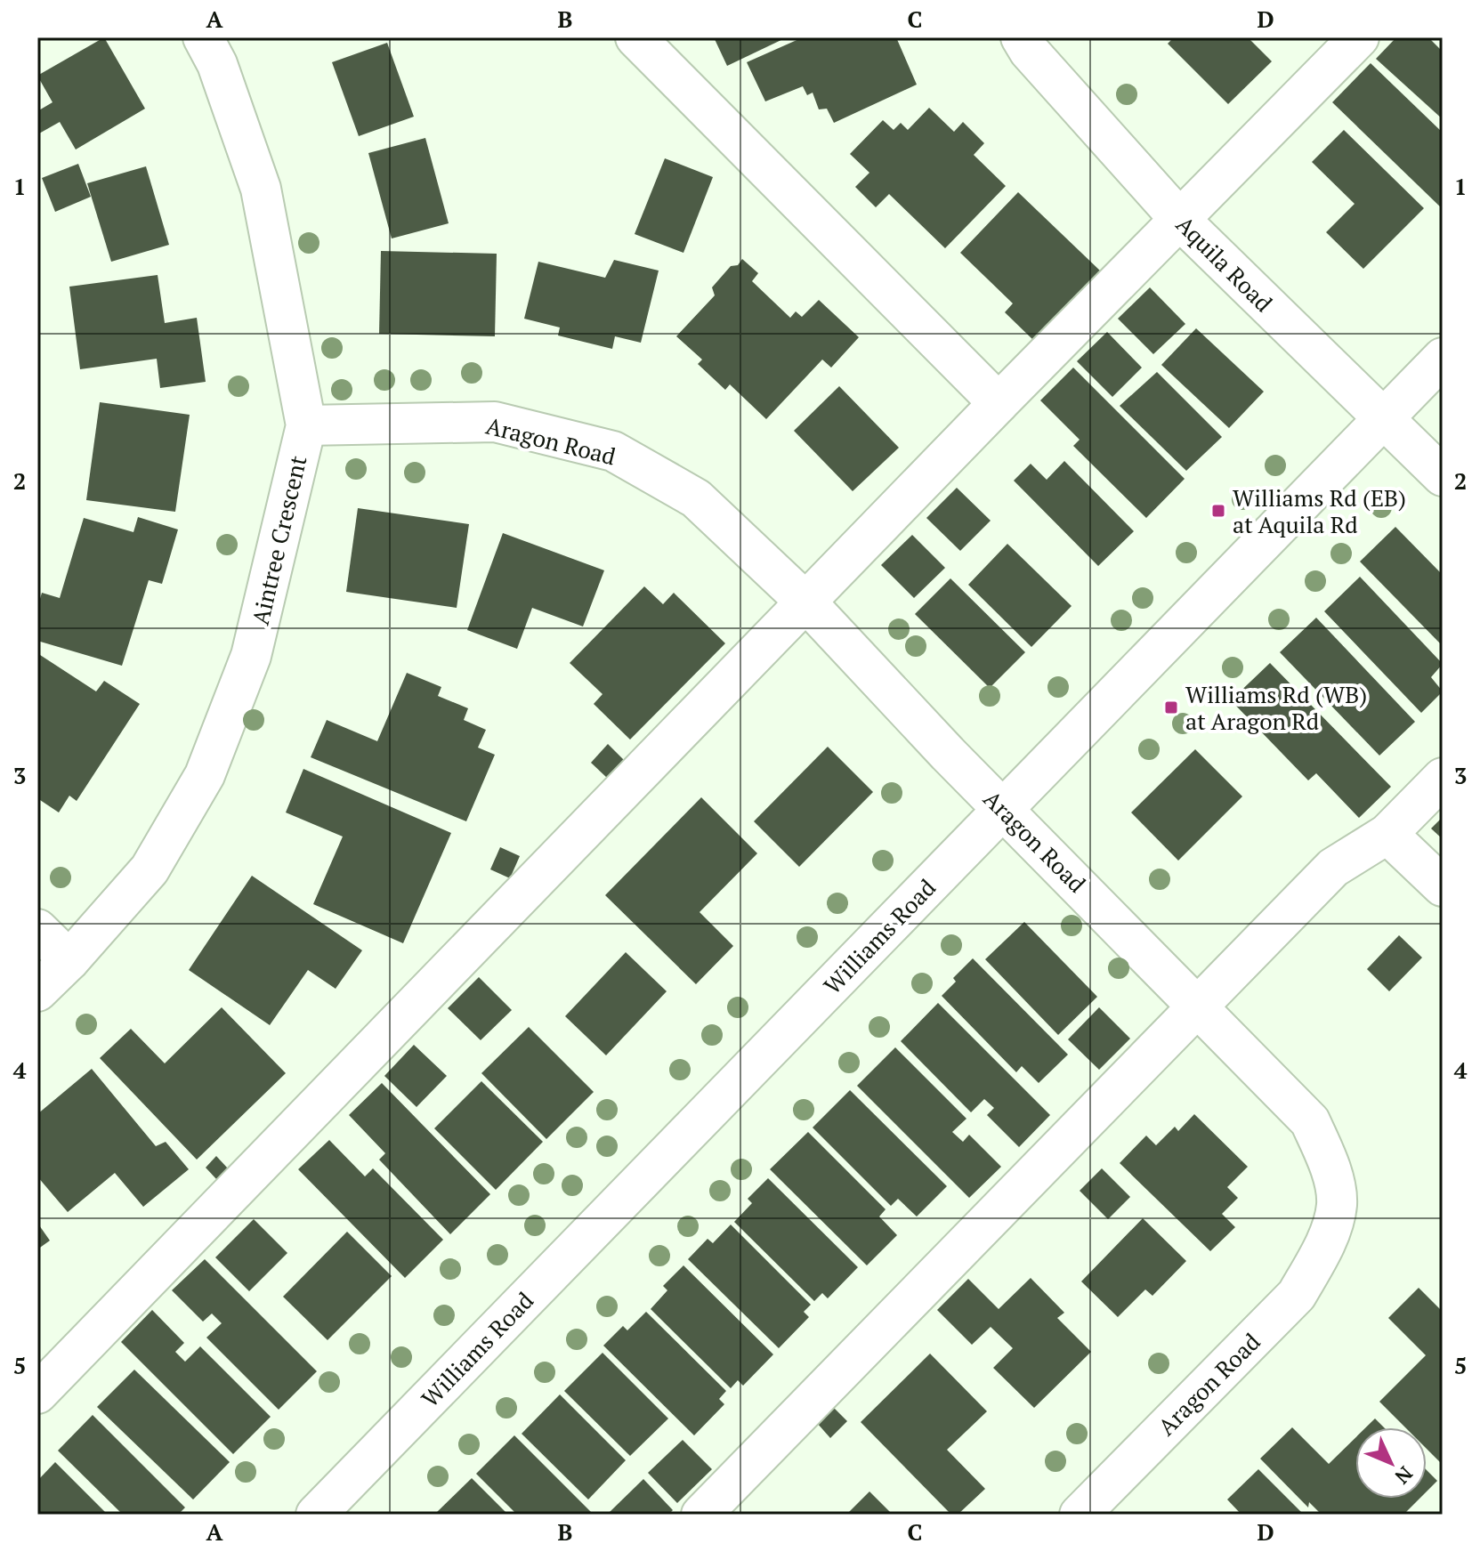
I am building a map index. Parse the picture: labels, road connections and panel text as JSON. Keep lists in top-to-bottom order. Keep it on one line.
{"streets":{"street":["Aquila Road","Aragon Road","Aintree Crescent","Williams Road"]},"crossings":[["Aquila Road","Williams Road"],["Aragon Road","Aintree Crescent"],["Aragon Road","Williams Road"]],"places":{"transit":["Williams Rd (EB) at Aquila Rd","Williams Rd (WB) at Aragon Rd"]},"north":"bottom right","grid":{"columns":["A","B","C","D"],"rows":["1","2","3","4","5"]}}
